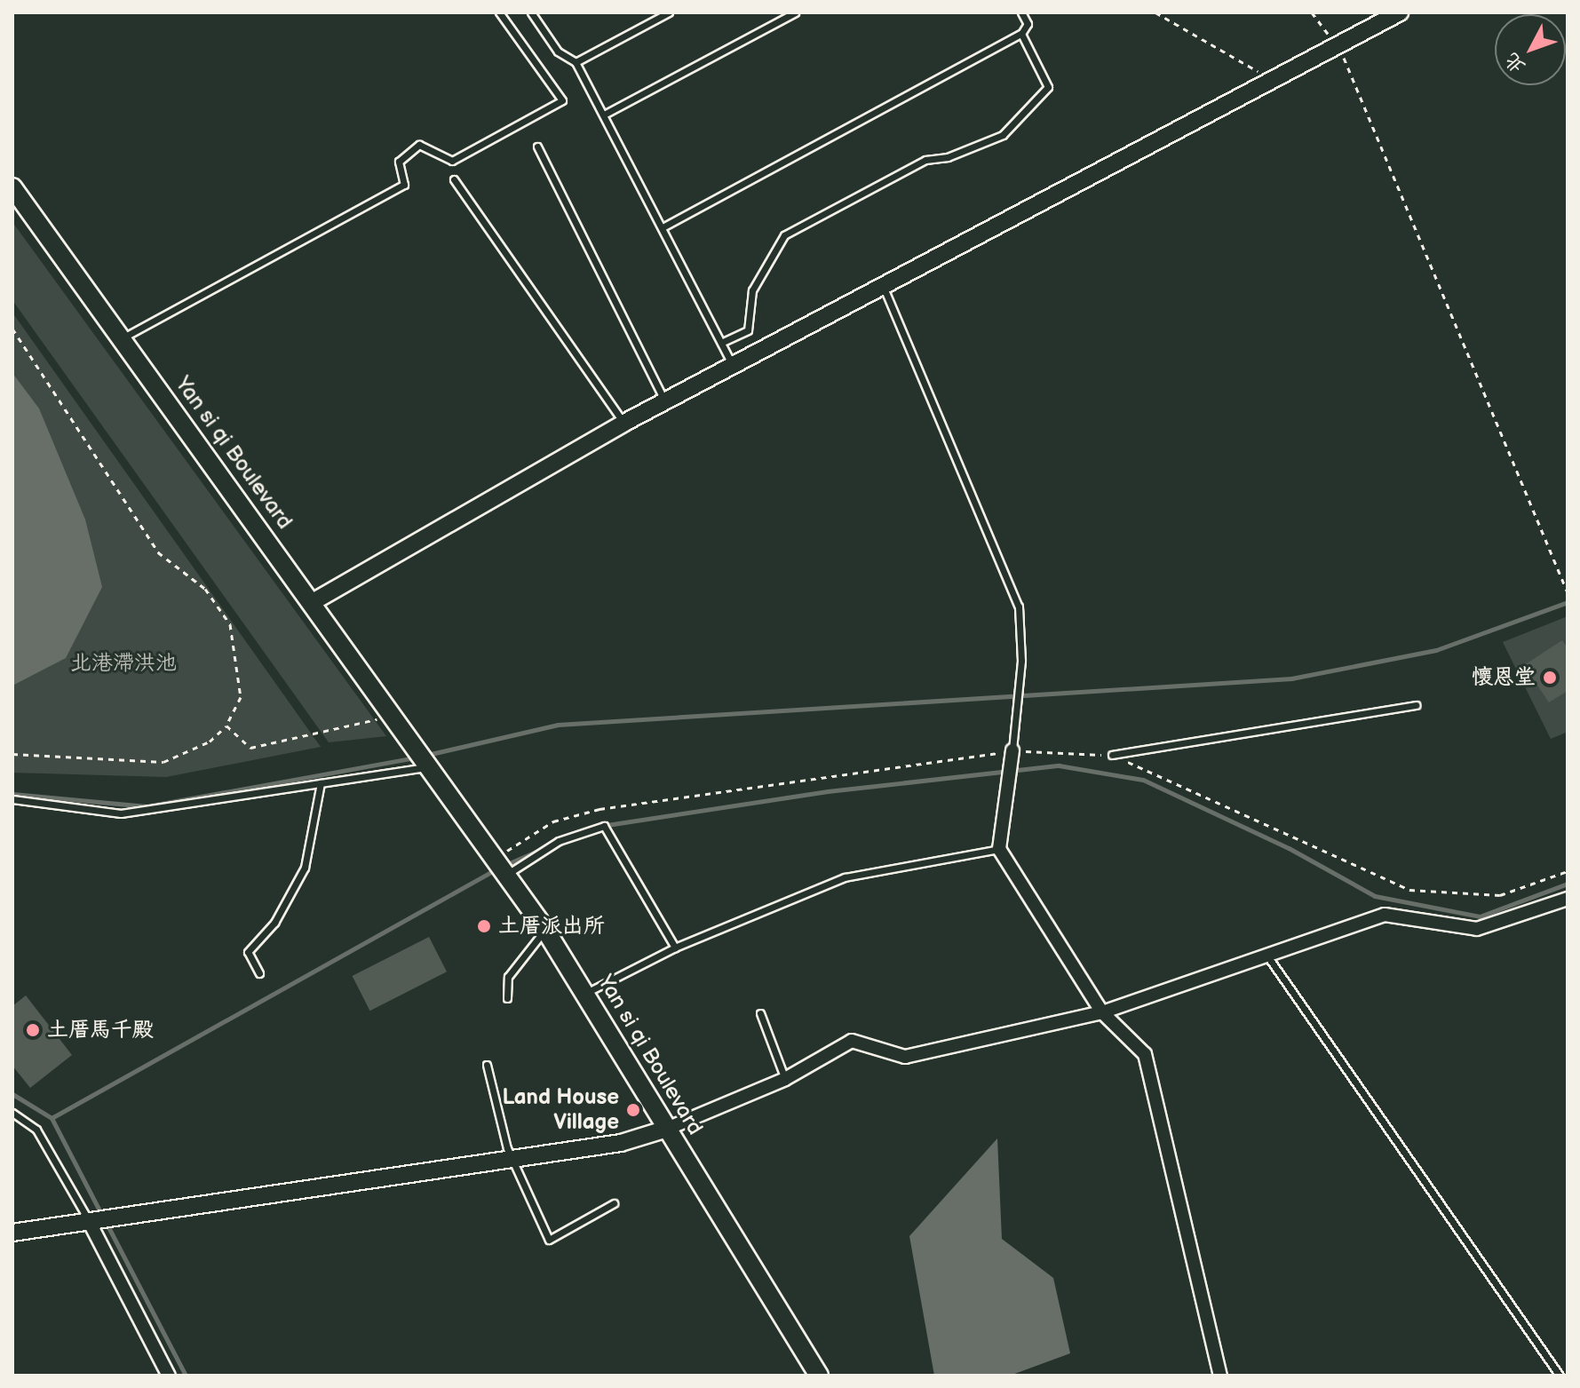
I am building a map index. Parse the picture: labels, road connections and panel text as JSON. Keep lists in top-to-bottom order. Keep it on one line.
{"streets":{"main road":["Yan si qi Boulevard"]},"parks":["北港滯洪池"],"places":["懷恩堂","土厝派出所","土厝馬千殿","Land House Village"],"north":"bottom left"}
